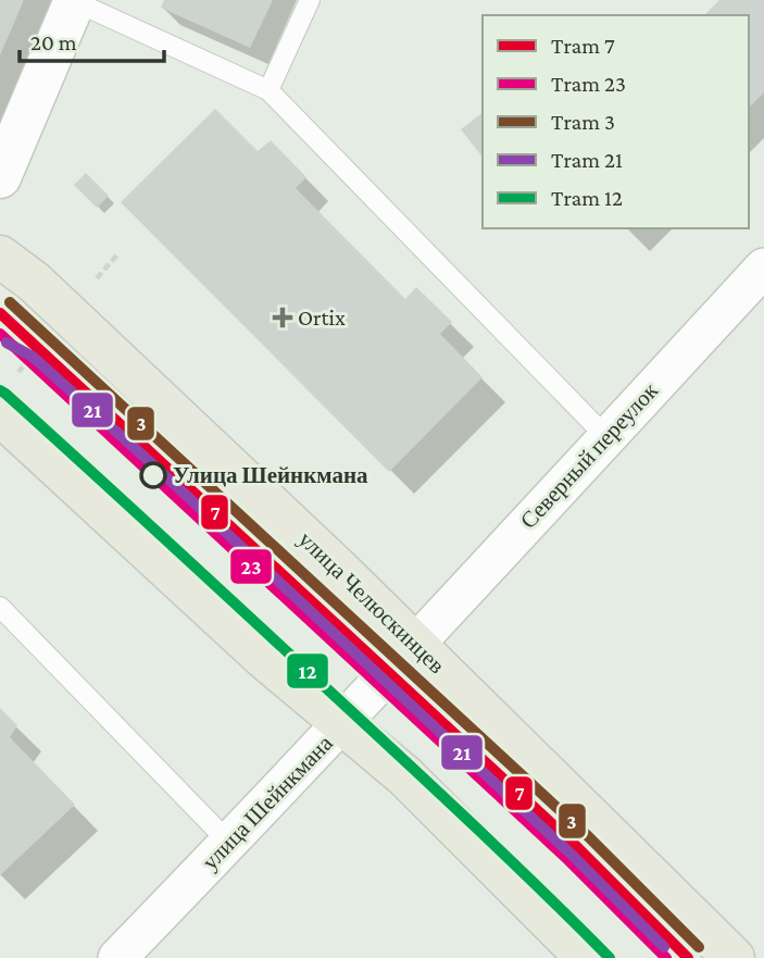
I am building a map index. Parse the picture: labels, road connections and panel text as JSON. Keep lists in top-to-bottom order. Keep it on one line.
{"streets":{"main road":["улица Челюскинцев"],"street":["Северный переулок","улица Шейнкмана"]},"crossings":[["Северный переулок","улица Челюскинцев"],["Северный переулок","улица Шейнкмана"],["улица Челюскинцев","улица Шейнкмана"]],"places":{"health":["Ortix"],"other":["Улица Шейнкмана"]},"lines":["tram line 3","tram line 7","tram line 23","tram line 21","tram line 12"],"legend":["Tram 7","Tram 23","Tram 3","Tram 21","Tram 12"],"scale_bar":"20 m"}
